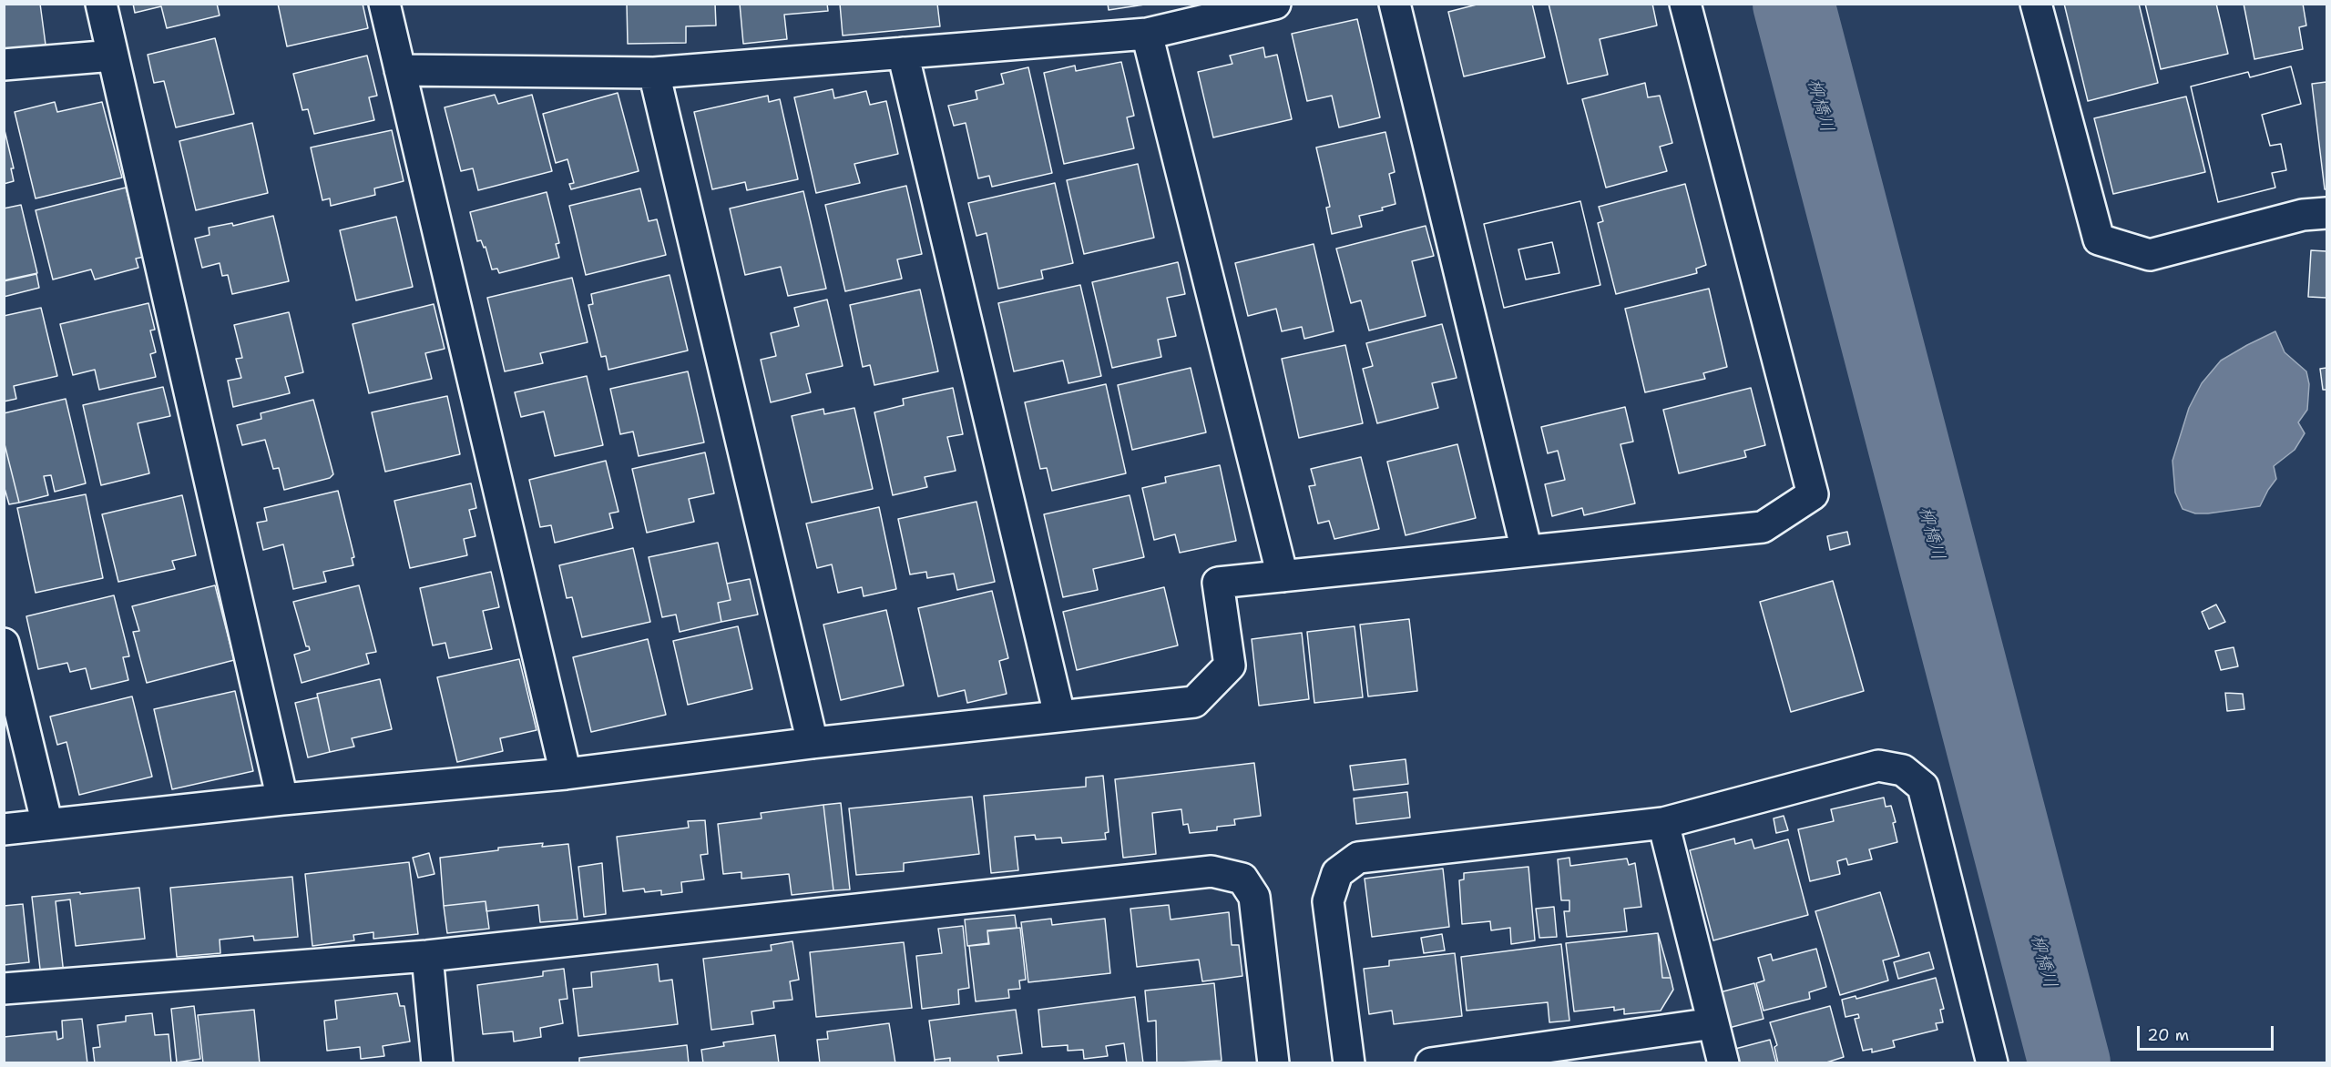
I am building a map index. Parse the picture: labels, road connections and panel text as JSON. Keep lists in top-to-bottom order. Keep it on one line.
{"water":["柳橋川"],"scale_bar":"20 m"}
